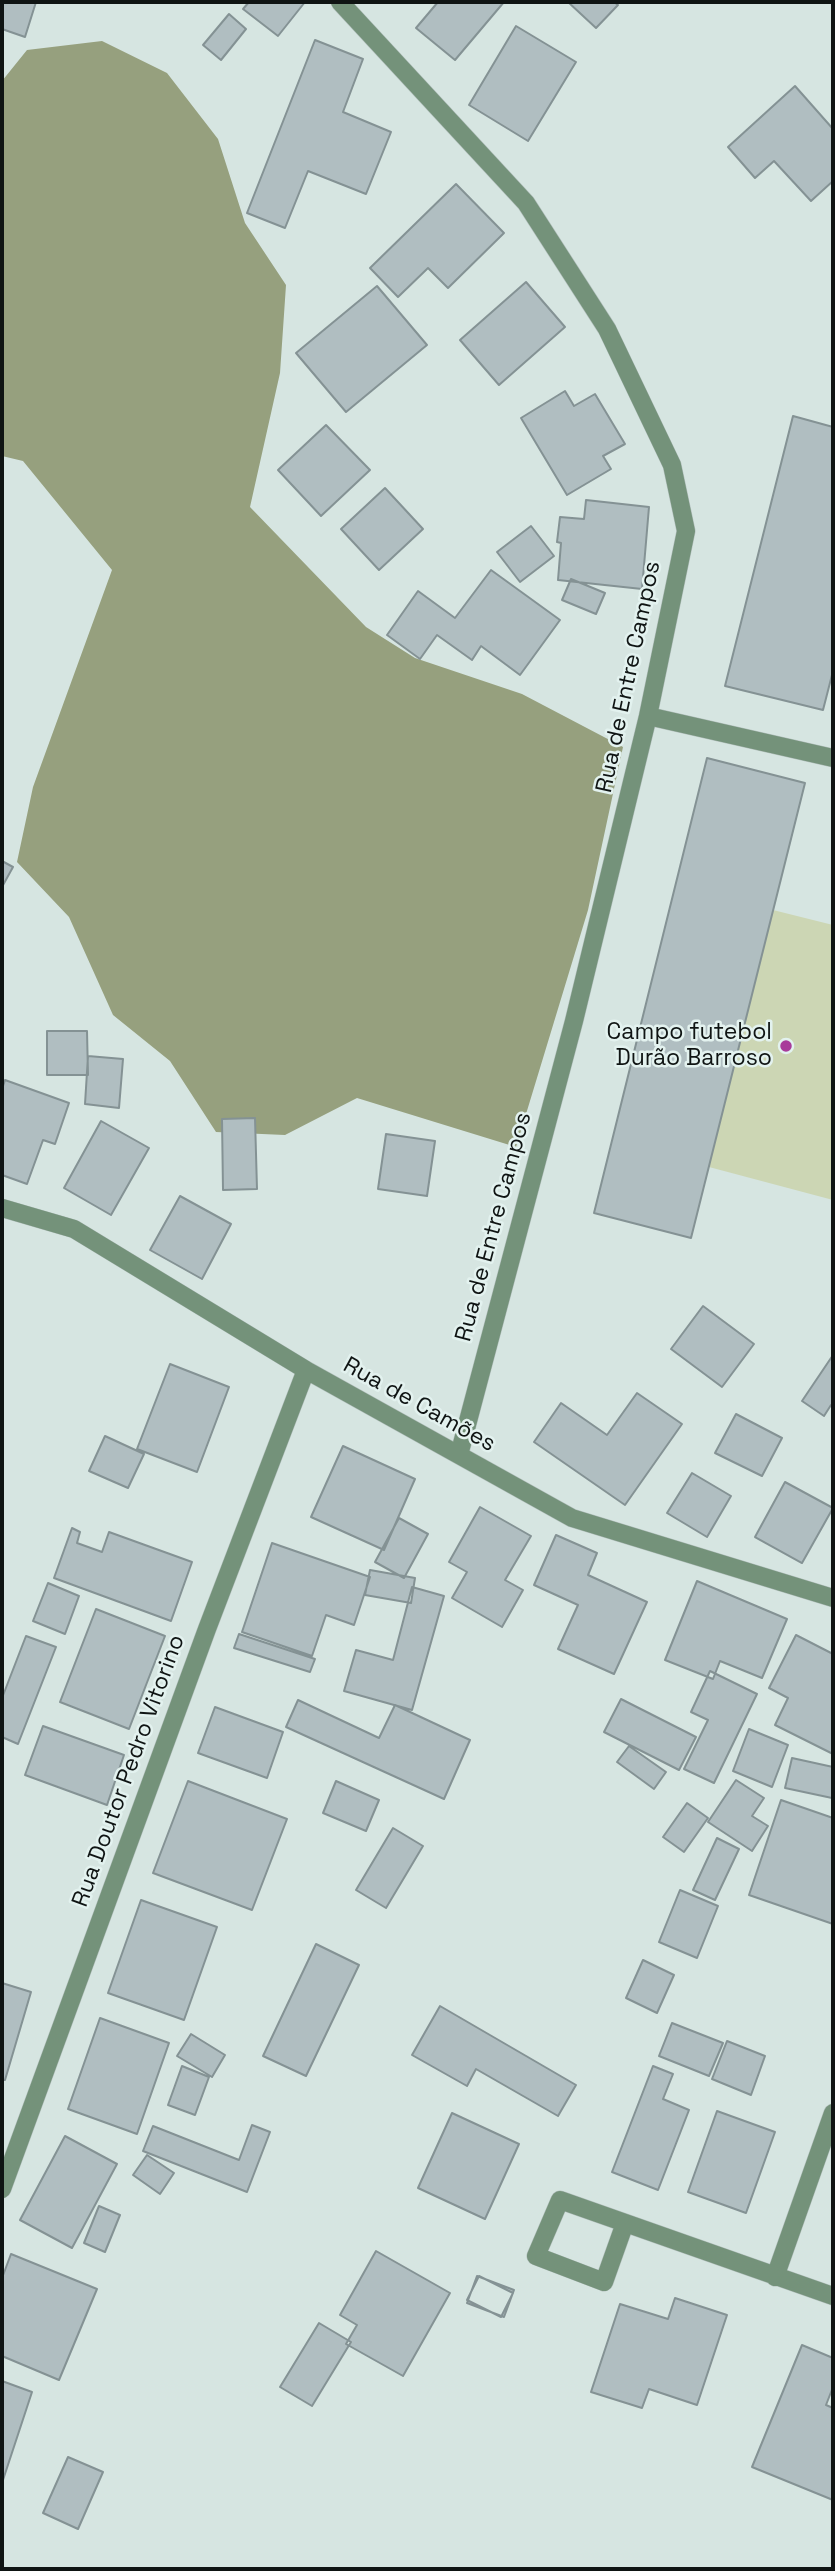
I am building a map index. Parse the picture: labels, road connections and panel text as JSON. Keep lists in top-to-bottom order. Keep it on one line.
{"streets":{"street":["Rua de Entre Campos","Rua de Camões","Rua Doutor Pedro Vitorino"]},"crossings":[["Rua de Entre Campos","Rua de Camões"],["Rua de Camões","Rua Doutor Pedro Vitorino"]],"places":["Campo futebol Durão Barroso"]}
